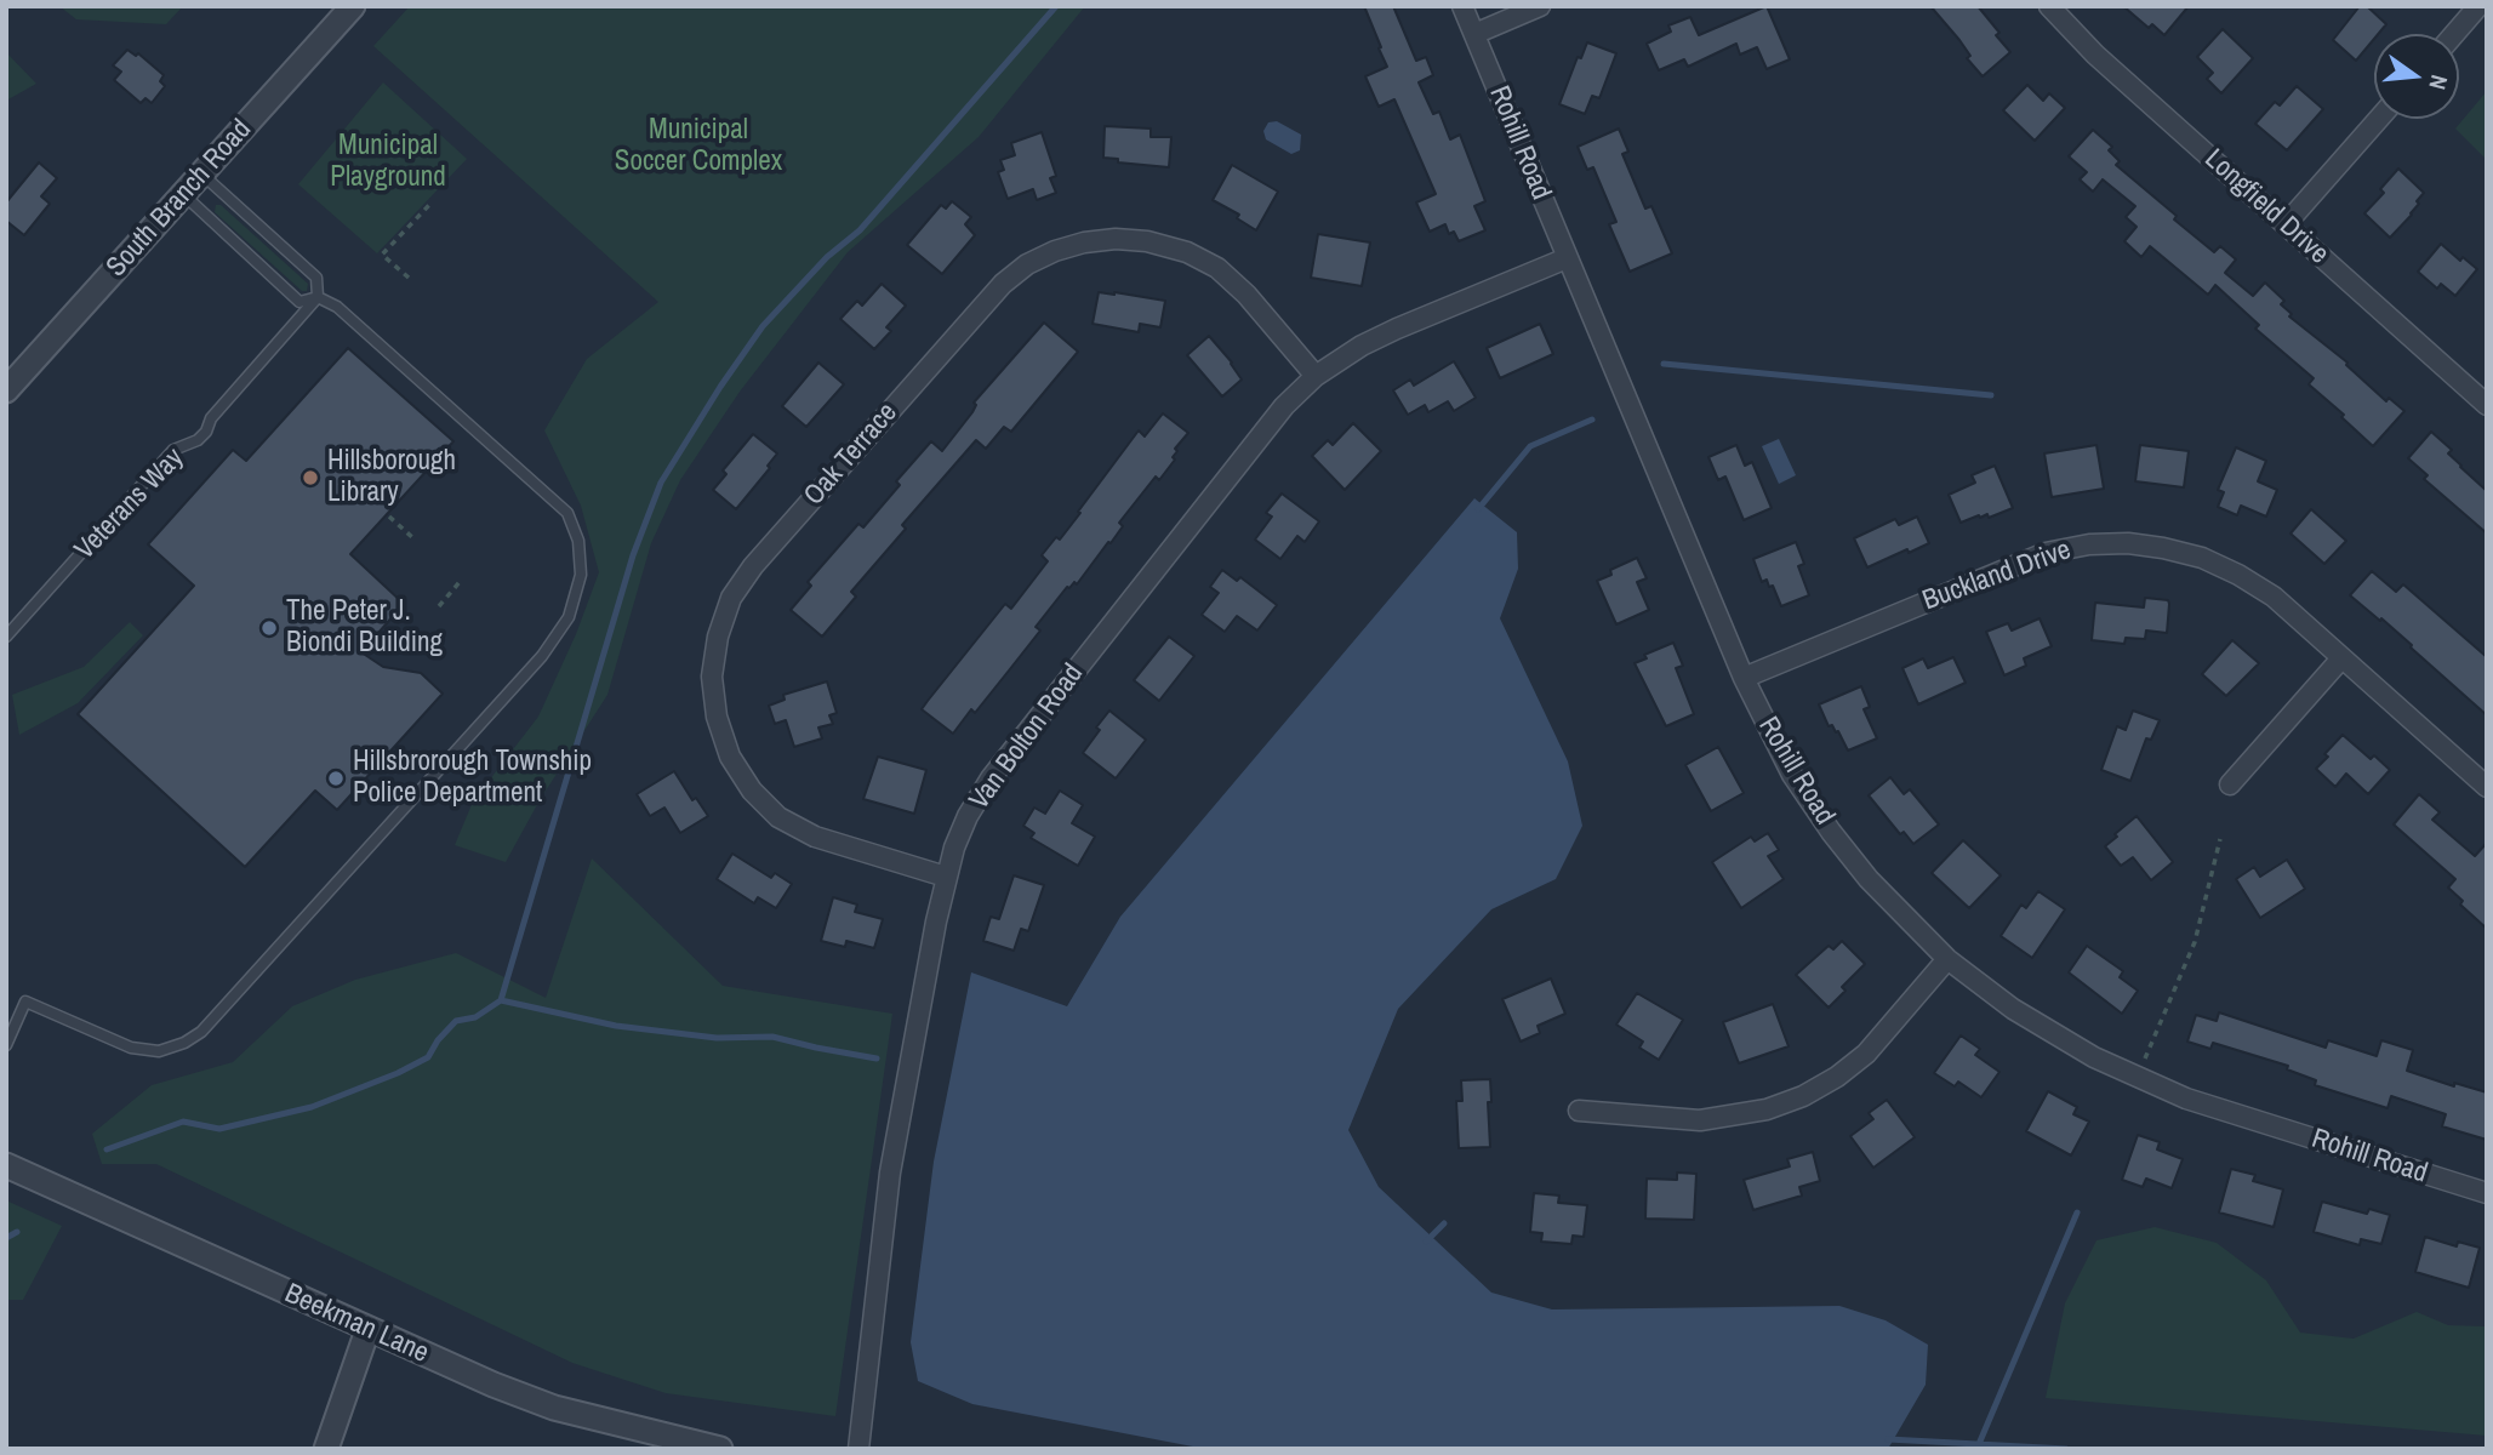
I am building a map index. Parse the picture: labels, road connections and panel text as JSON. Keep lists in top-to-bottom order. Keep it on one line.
{"streets":{"street":["Rohill Road","South Branch Road","Longfield Drive","Oak Terrace","Buckland Drive","Van Bolton Road","Beekman Lane"],"lane":["Veterans Way"]},"crossings":[["Rohill Road","Buckland Drive"],["Rohill Road","Van Bolton Road"],["Oak Terrace","Van Bolton Road"]],"parks":["Municipal Soccer Complex","Municipal Playground"],"places":["Hillsborough Library","The Peter J. Biondi Building","Hillsbrorough Township Police Department"],"north":"right"}
